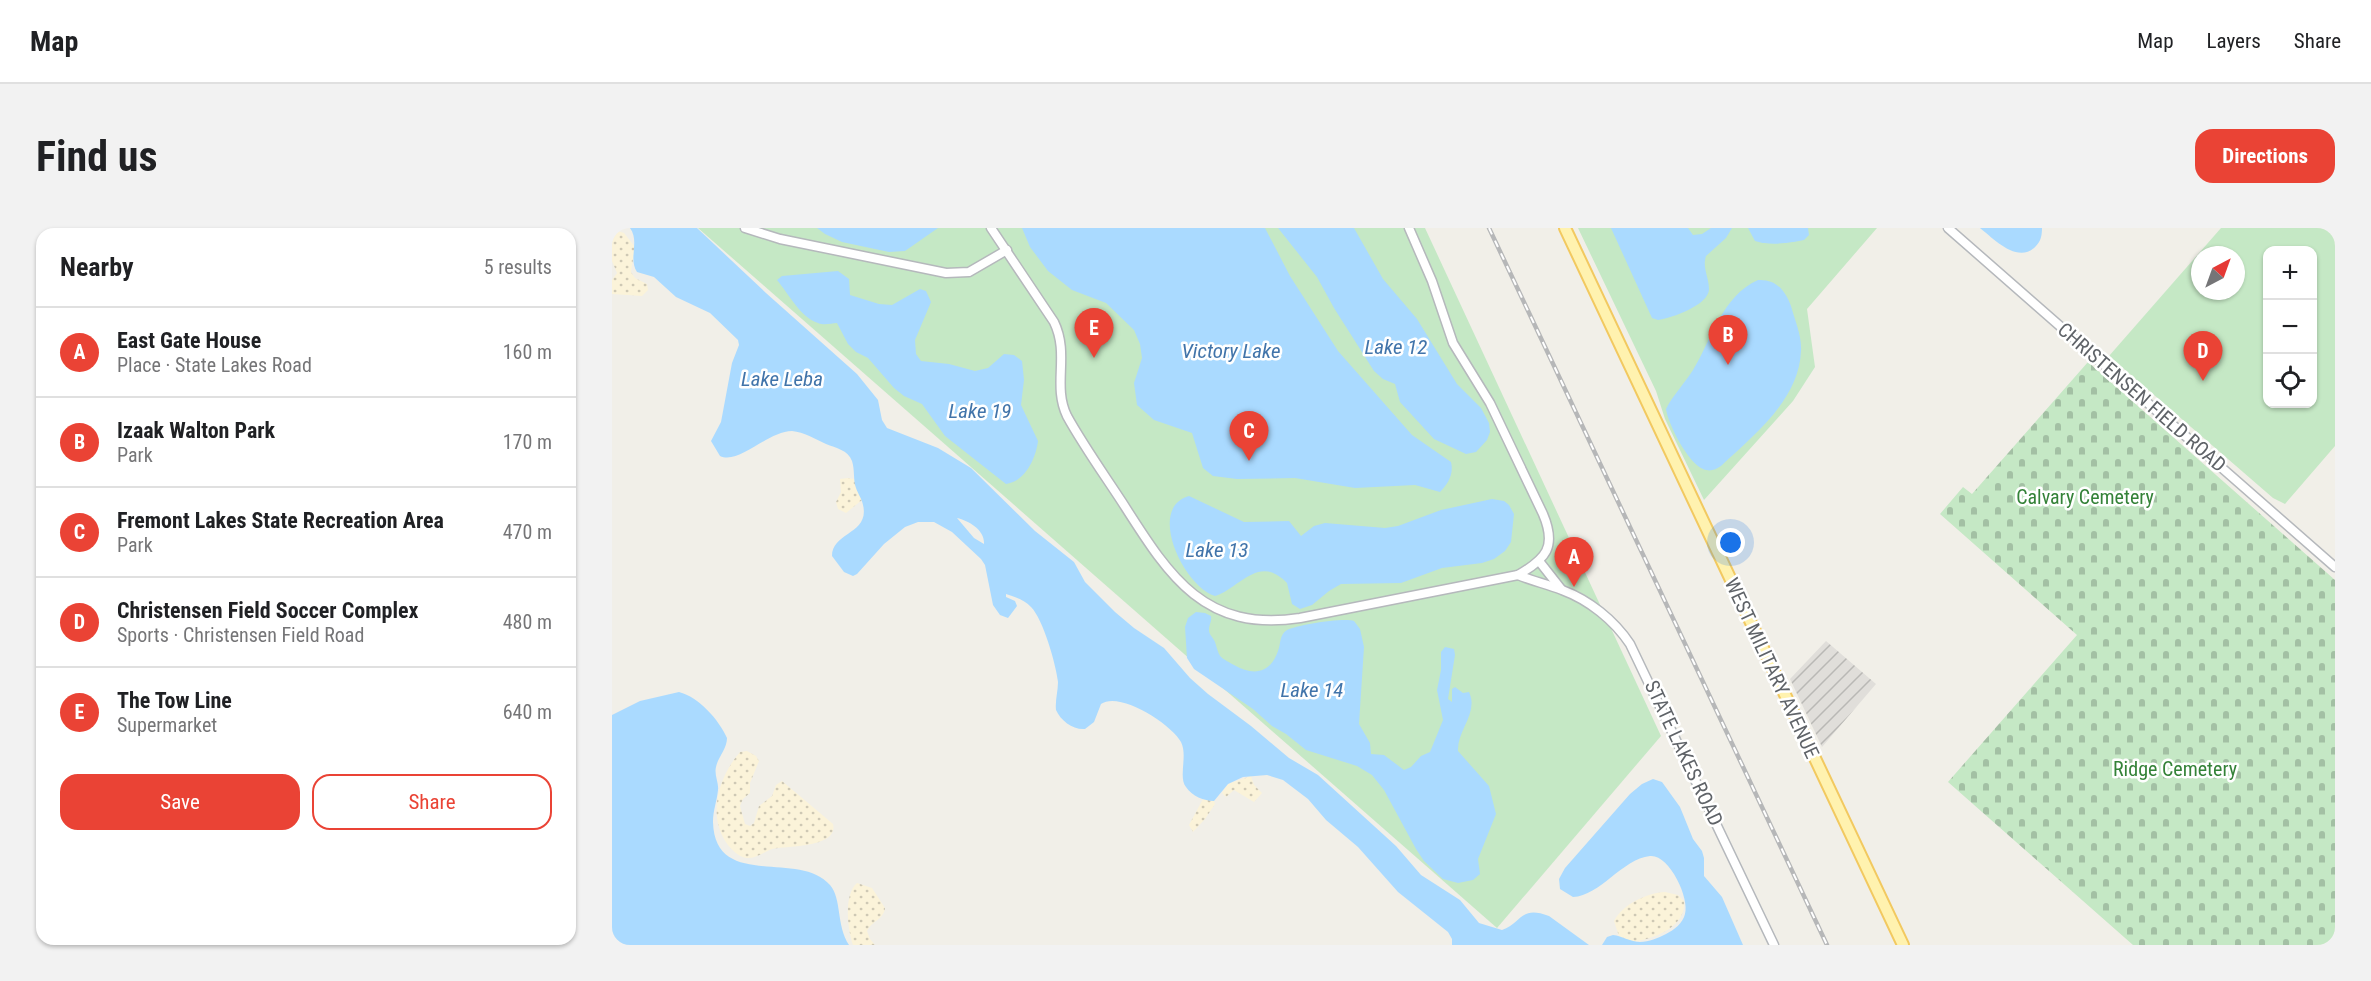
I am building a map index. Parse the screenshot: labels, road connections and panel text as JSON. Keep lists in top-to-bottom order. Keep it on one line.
{"streets":{"main road":["WEST MILITARY AVENUE"],"street":["CHRISTENSEN FIELD ROAD","STATE LAKES ROAD"]},"water":["Lake 12","Victory Lake","Lake Leba","Lake 19","Lake 13","Lake 14"],"parks":["Calvary Cemetery","Ridge Cemetery"],"north":"top right","page":{"header":"Map","nav":["Map","Layers","Share"],"buttons":["Directions",["Save","Share"]],"title":"Find us","heading":["Nearby","5 results"],"map_buttons":["+","−"],"list":[{"mark":"A","name":"East Gate House","note":"Place · State Lakes Road","value":"160 m"},{"mark":"B","name":"Izaak Walton Park","note":"Park","value":"170 m"},{"mark":"C","name":"Fremont Lakes State Recreation Area","note":"Park","value":"470 m"},{"mark":"D","name":"Christensen Field Soccer Complex","note":"Sports · Christensen Field Road","value":"480 m"},{"mark":"E","name":"The Tow Line","note":"Supermarket","value":"640 m"}],"pins":["E","B","D","C","A"]}}
